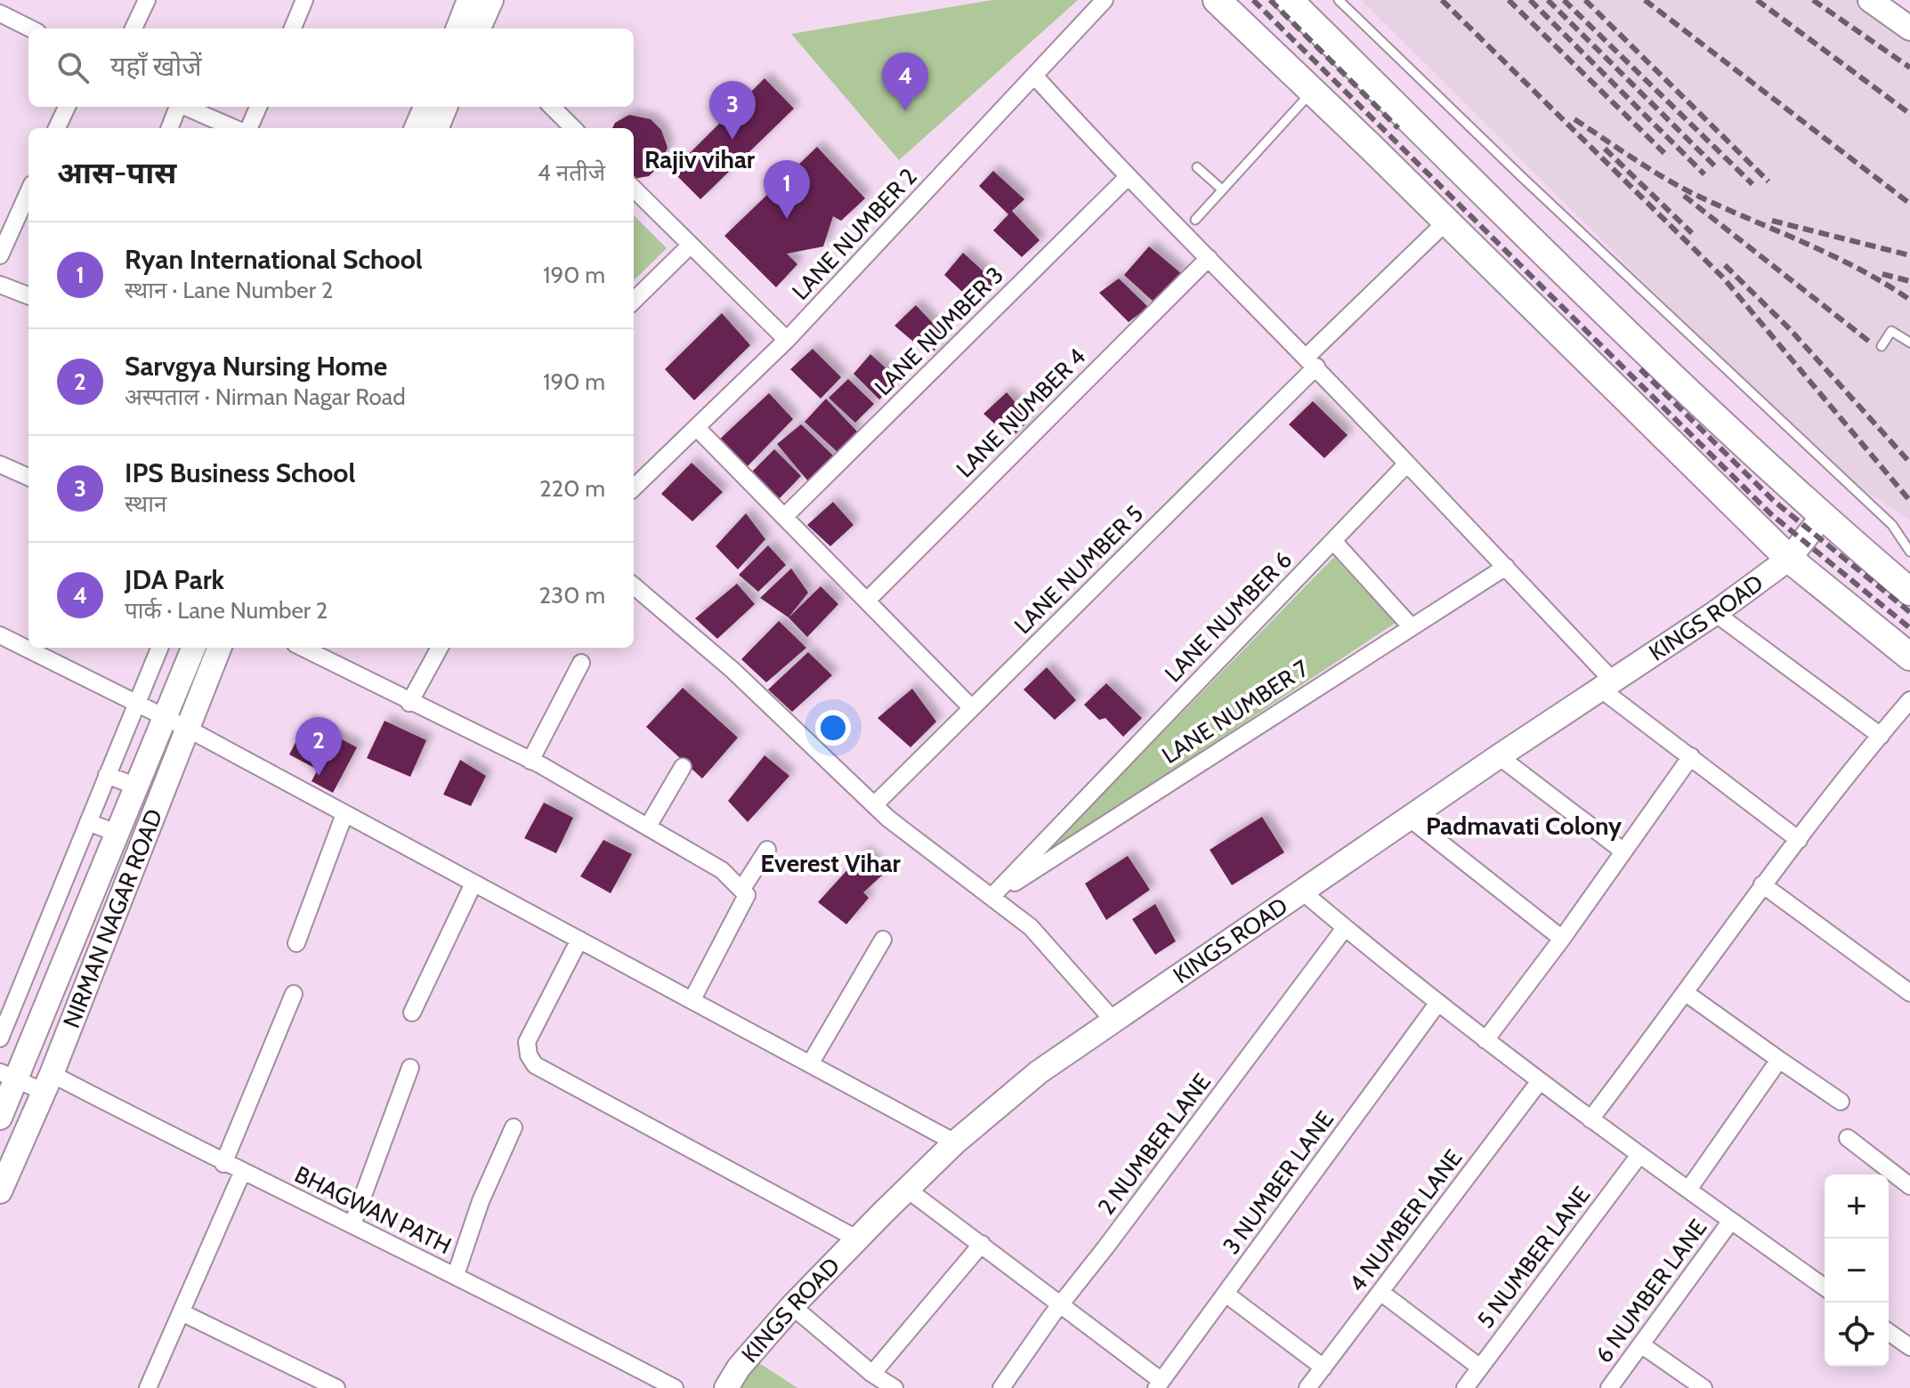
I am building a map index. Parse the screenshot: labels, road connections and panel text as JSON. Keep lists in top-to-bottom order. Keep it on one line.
{"streets":{"street":["LANE NUMBER 2","LANE NUMBER 3","LANE NUMBER 4","LANE NUMBER 5","LANE NUMBER 6","KINGS ROAD","LANE NUMBER 7","NIRMAN NAGAR ROAD","2 NUMBER LANE","3 NUMBER LANE","BHAGWAN PATH","4 NUMBER LANE","5 NUMBER LANE","6 NUMBER LANE"]},"crossings":[["LANE NUMBER 6","LANE NUMBER 7"],["NIRMAN NAGAR ROAD","BHAGWAN PATH"]],"districts":["Rajiv vihar","Padmavati Colony","Everest Vihar"],"page":{"search":"यहाँ खोजें","pins":["4","3","1","2"],"heading":["आस-पास","4 नतीजे"],"list":[{"mark":"1","name":"Ryan International School","note":"स्थान · Lane Number 2","value":"190 m"},{"mark":"2","name":"Sarvgya Nursing Home","note":"अस्पताल · Nirman Nagar Road","value":"190 m"},{"mark":"3","name":"IPS Business School","note":"स्थान","value":"220 m"},{"mark":"4","name":"JDA Park","note":"पार्क · Lane Number 2","value":"230 m"}],"map_buttons":["+","−"]}}
